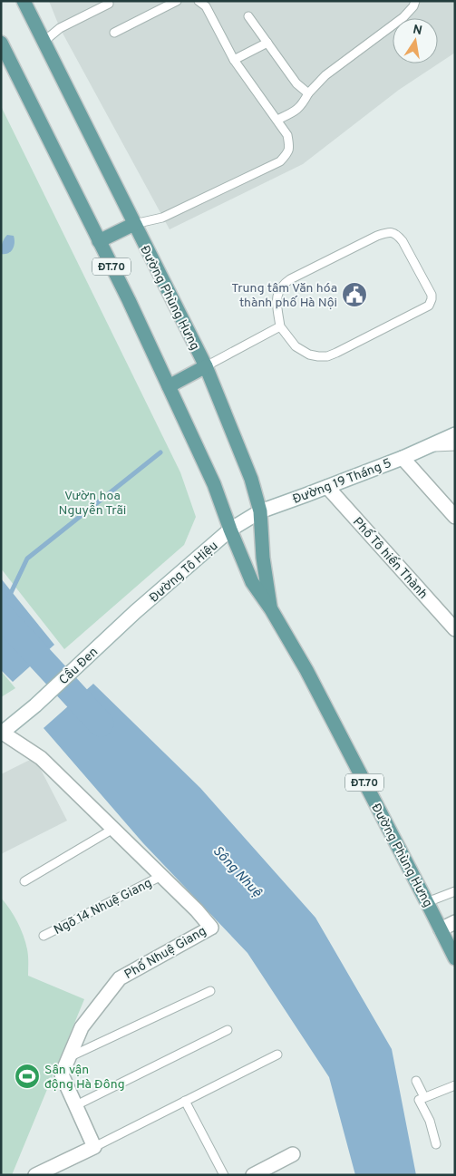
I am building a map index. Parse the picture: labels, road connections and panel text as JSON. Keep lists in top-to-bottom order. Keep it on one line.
{"streets":{"main road":["ĐT.70","Đường Phùng Hưng"],"street":["Đường 19 Tháng 5","Phố Tô hiến Thành","Đường Tô Hiệu","Cầu Đen","Phố Nhuệ Giang"],"lane":["Ngõ 14 Nhuệ Giang"]},"crossings":[["Đường Phùng Hưng","Đường 19 Tháng 5"],["Đường Phùng Hưng","Đường Tô Hiệu"],["Đường 19 Tháng 5","Phố Tô hiến Thành"],["Đường 19 Tháng 5","Đường Tô Hiệu"],["Đường Tô Hiệu","Cầu Đen"],["Cầu Đen","Phố Nhuệ Giang"],["Ngõ 14 Nhuệ Giang","Phố Nhuệ Giang"]],"water":["Sông Nhuệ"],"parks":["Vườn hoa Nguyễn Trãi"],"places":{"public building":["Trung tâm Văn hóa thành phố Hà Nội"],"sports":["Sân vận động Hà Đông"]},"north":"top"}
